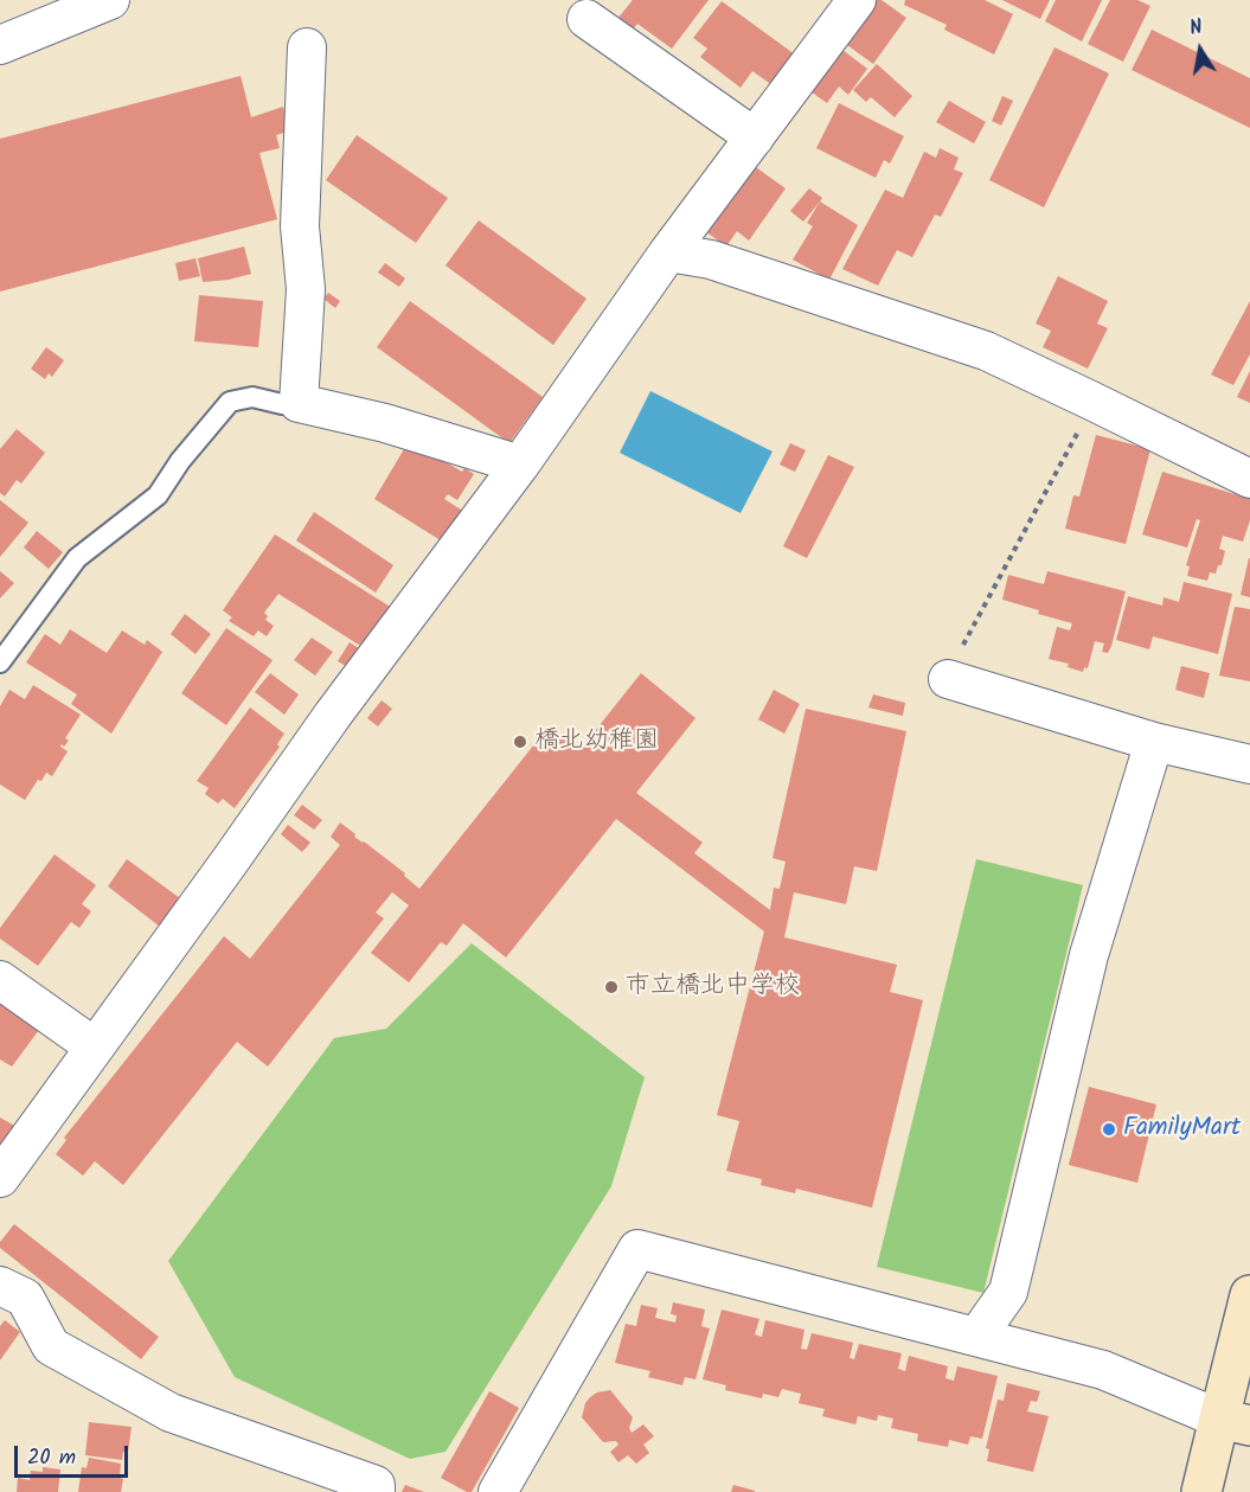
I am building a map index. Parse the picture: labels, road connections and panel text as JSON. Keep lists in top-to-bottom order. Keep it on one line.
{"places":["橋北幼稚園","市立橋北中学校","FamilyMart"],"scale_bar":"20 m","north":"top"}
